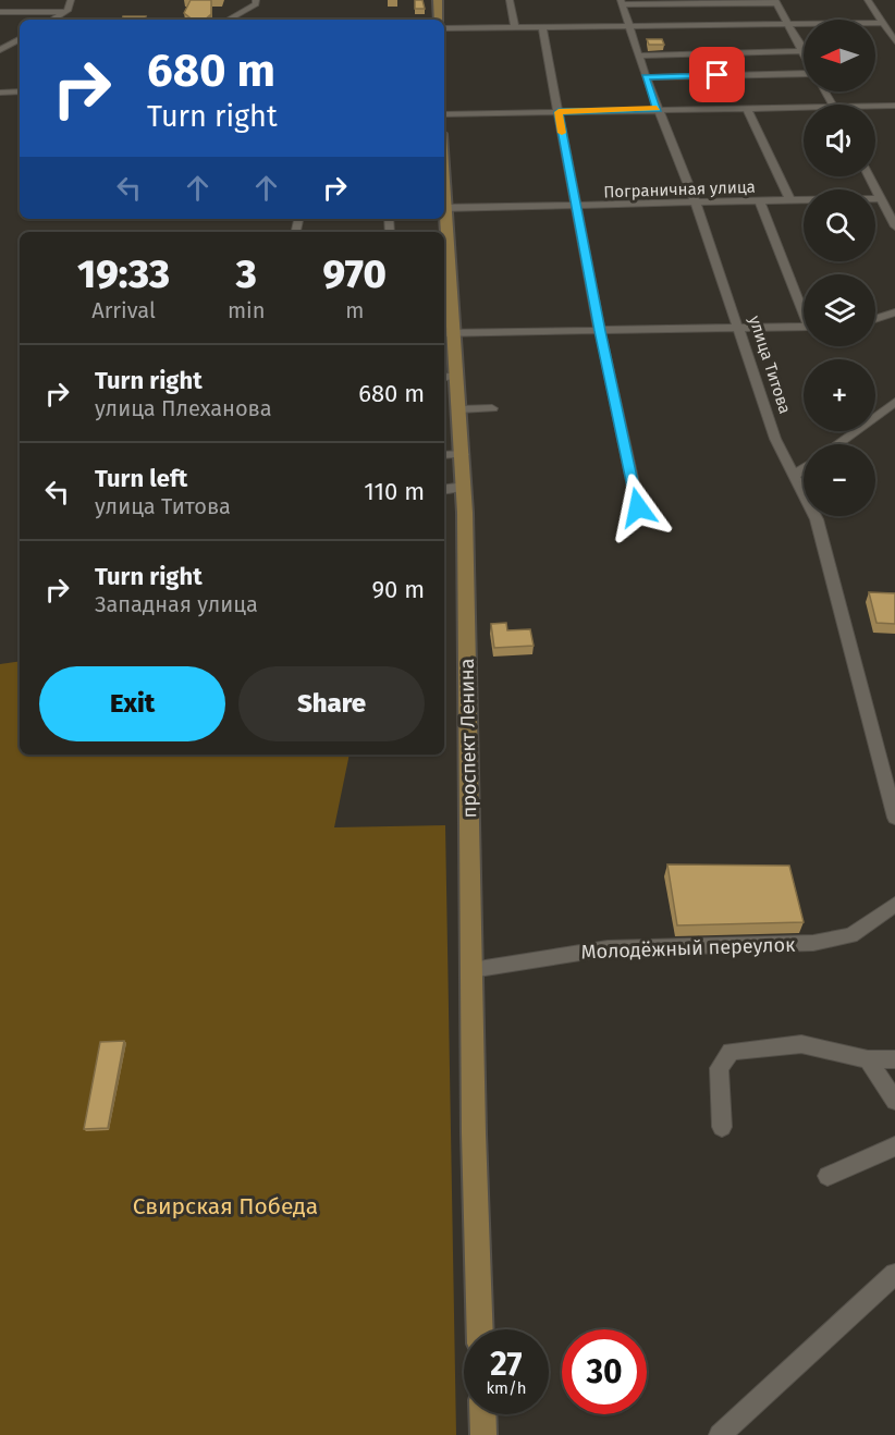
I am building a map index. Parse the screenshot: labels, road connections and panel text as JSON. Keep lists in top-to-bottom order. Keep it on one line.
{"streets":{"main road":["проспект Ленина"],"street":["Пограничная улица","улица Титова","Молодёжный переулок"]},"crossings":[["Пограничная улица","улица Титова"],["проспект Ленина","Молодёжный переулок"]],"parks":["Свирская Победа"],"north":"left","page":{"map_buttons":["+","−"],"turn":["680 m","Turn right"],"eta":["19:33","Arrival","3","min","970","m"],"list":[{"name":"Turn right","note":"улица Плеханова","value":"680 m"},{"name":"Turn left","note":"улица Титова","value":"110 m"},{"name":"Turn right","note":"Западная улица","value":"90 m"}],"buttons":["Exit","Share"],"speed":"27 km/h","limit":"30"}}
